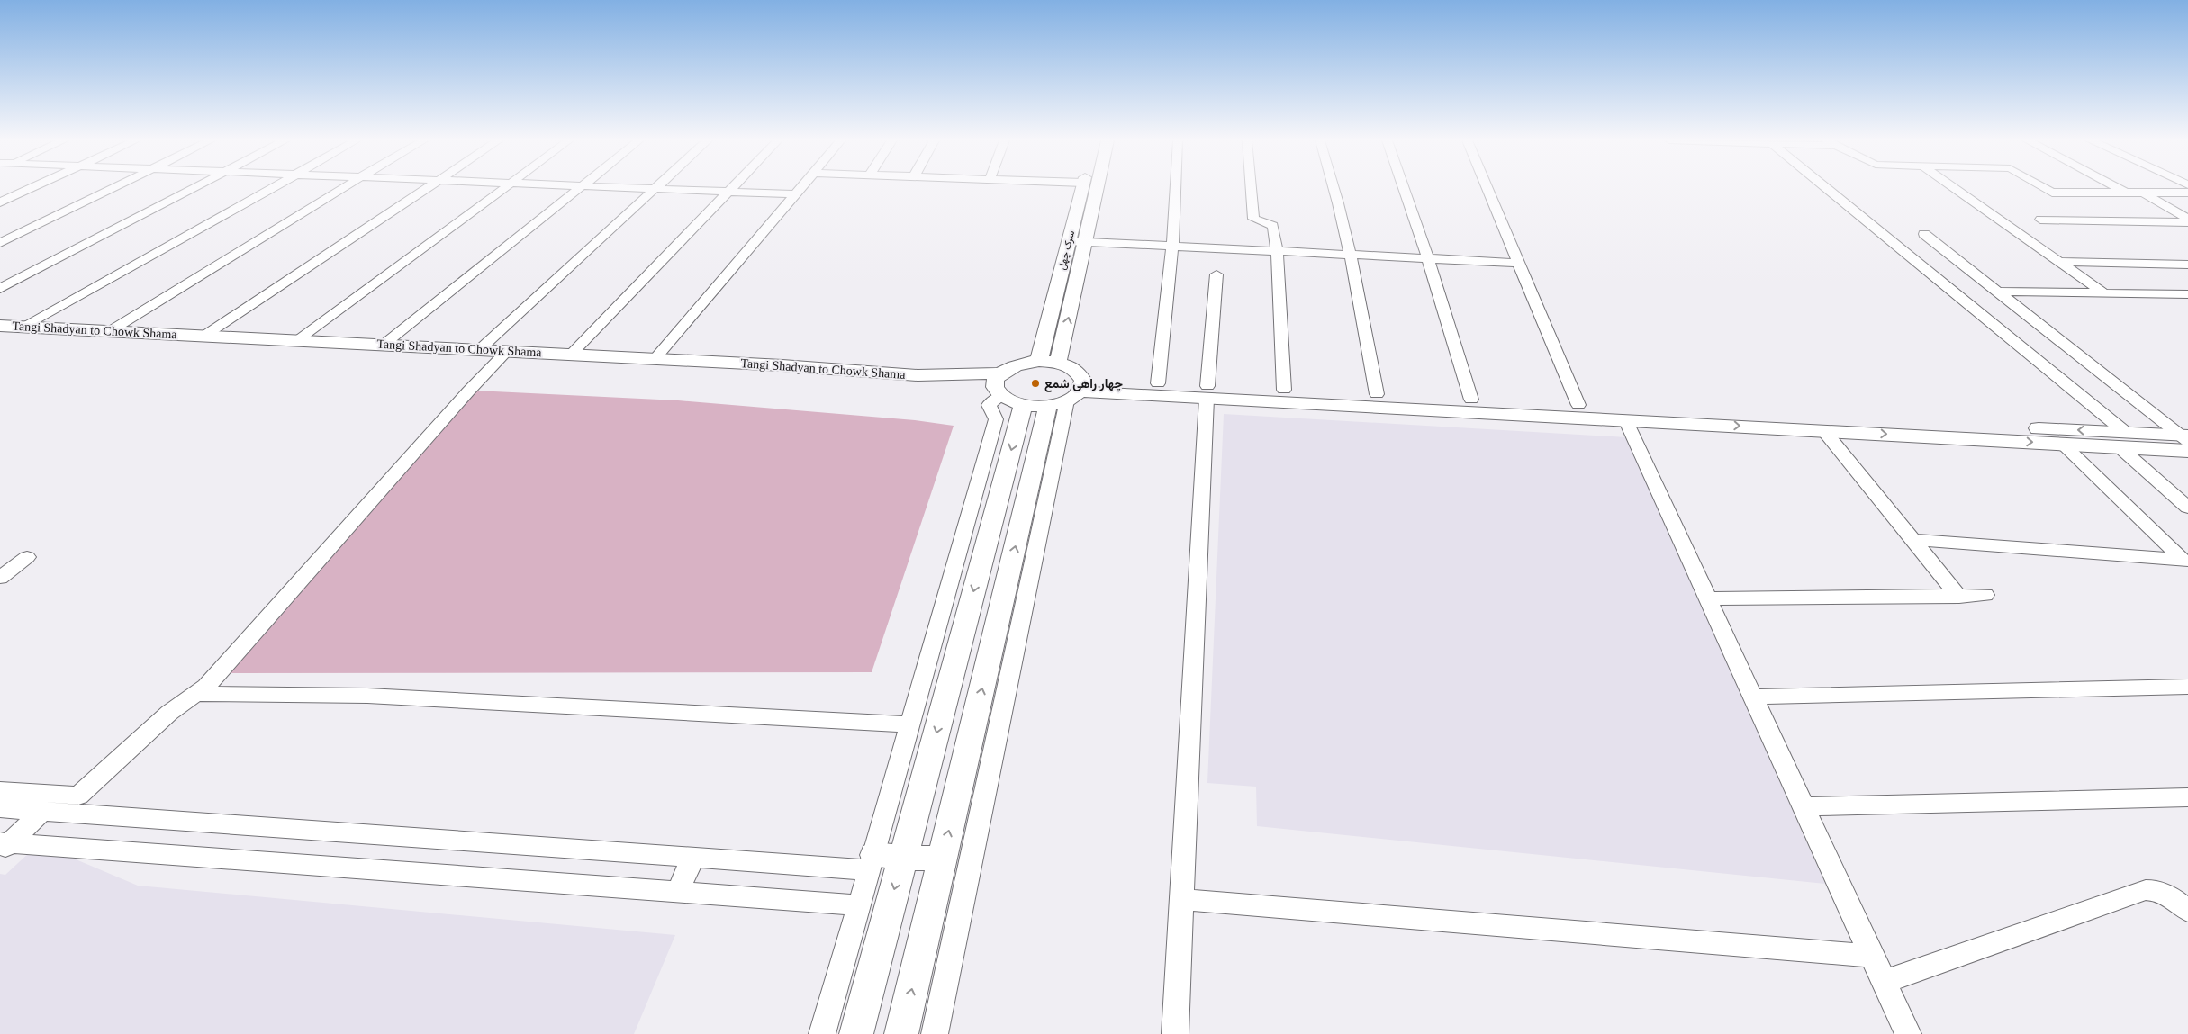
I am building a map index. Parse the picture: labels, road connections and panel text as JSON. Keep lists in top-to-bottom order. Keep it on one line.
{"streets":{"main road":["سرک چهل","Tangi Shadyan to Chowk Shama"]},"places":["چهار راهی شمع"]}
